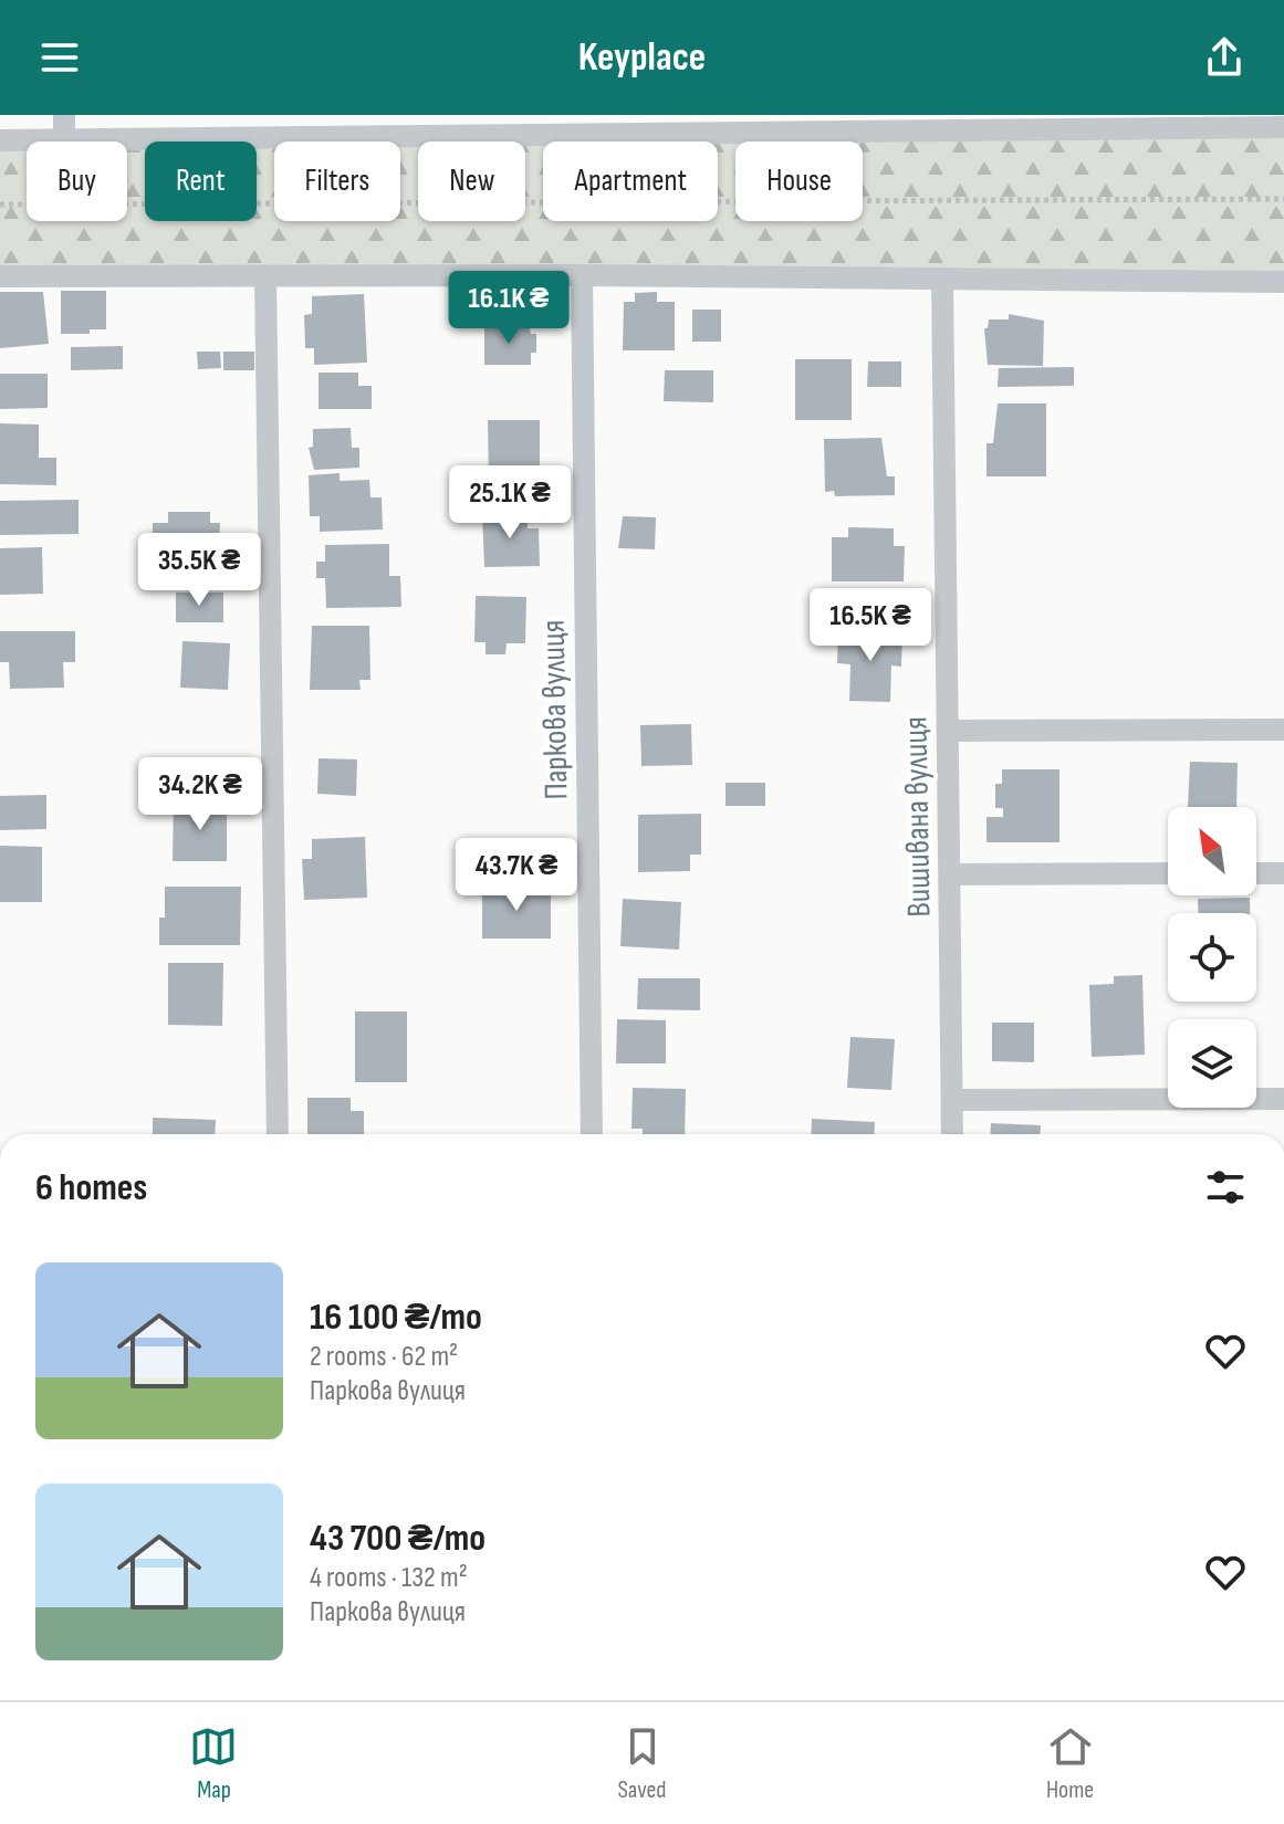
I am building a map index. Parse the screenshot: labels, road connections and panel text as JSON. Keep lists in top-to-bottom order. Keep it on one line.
{"streets":{"street":["Паркова вулиця","Вишивана вулиця"]},"north":"top left","page":{"header":"Keyplace","chip":["Buy","Rent","Filters","New","Apartment","House"],"price":["16.1K ₴","25.1K ₴","35.5K ₴","16.5K ₴","34.2K ₴","43.7K ₴"],"heading":"6 homes","list":[{"name":"16 100 ₴/mo","note":"2 rooms · 62 m² · Паркова вулиця"},{"name":"43 700 ₴/mo","note":"4 rooms · 132 m² · Паркова вулиця"}],"tabs":["Map","Saved","Home"]}}
